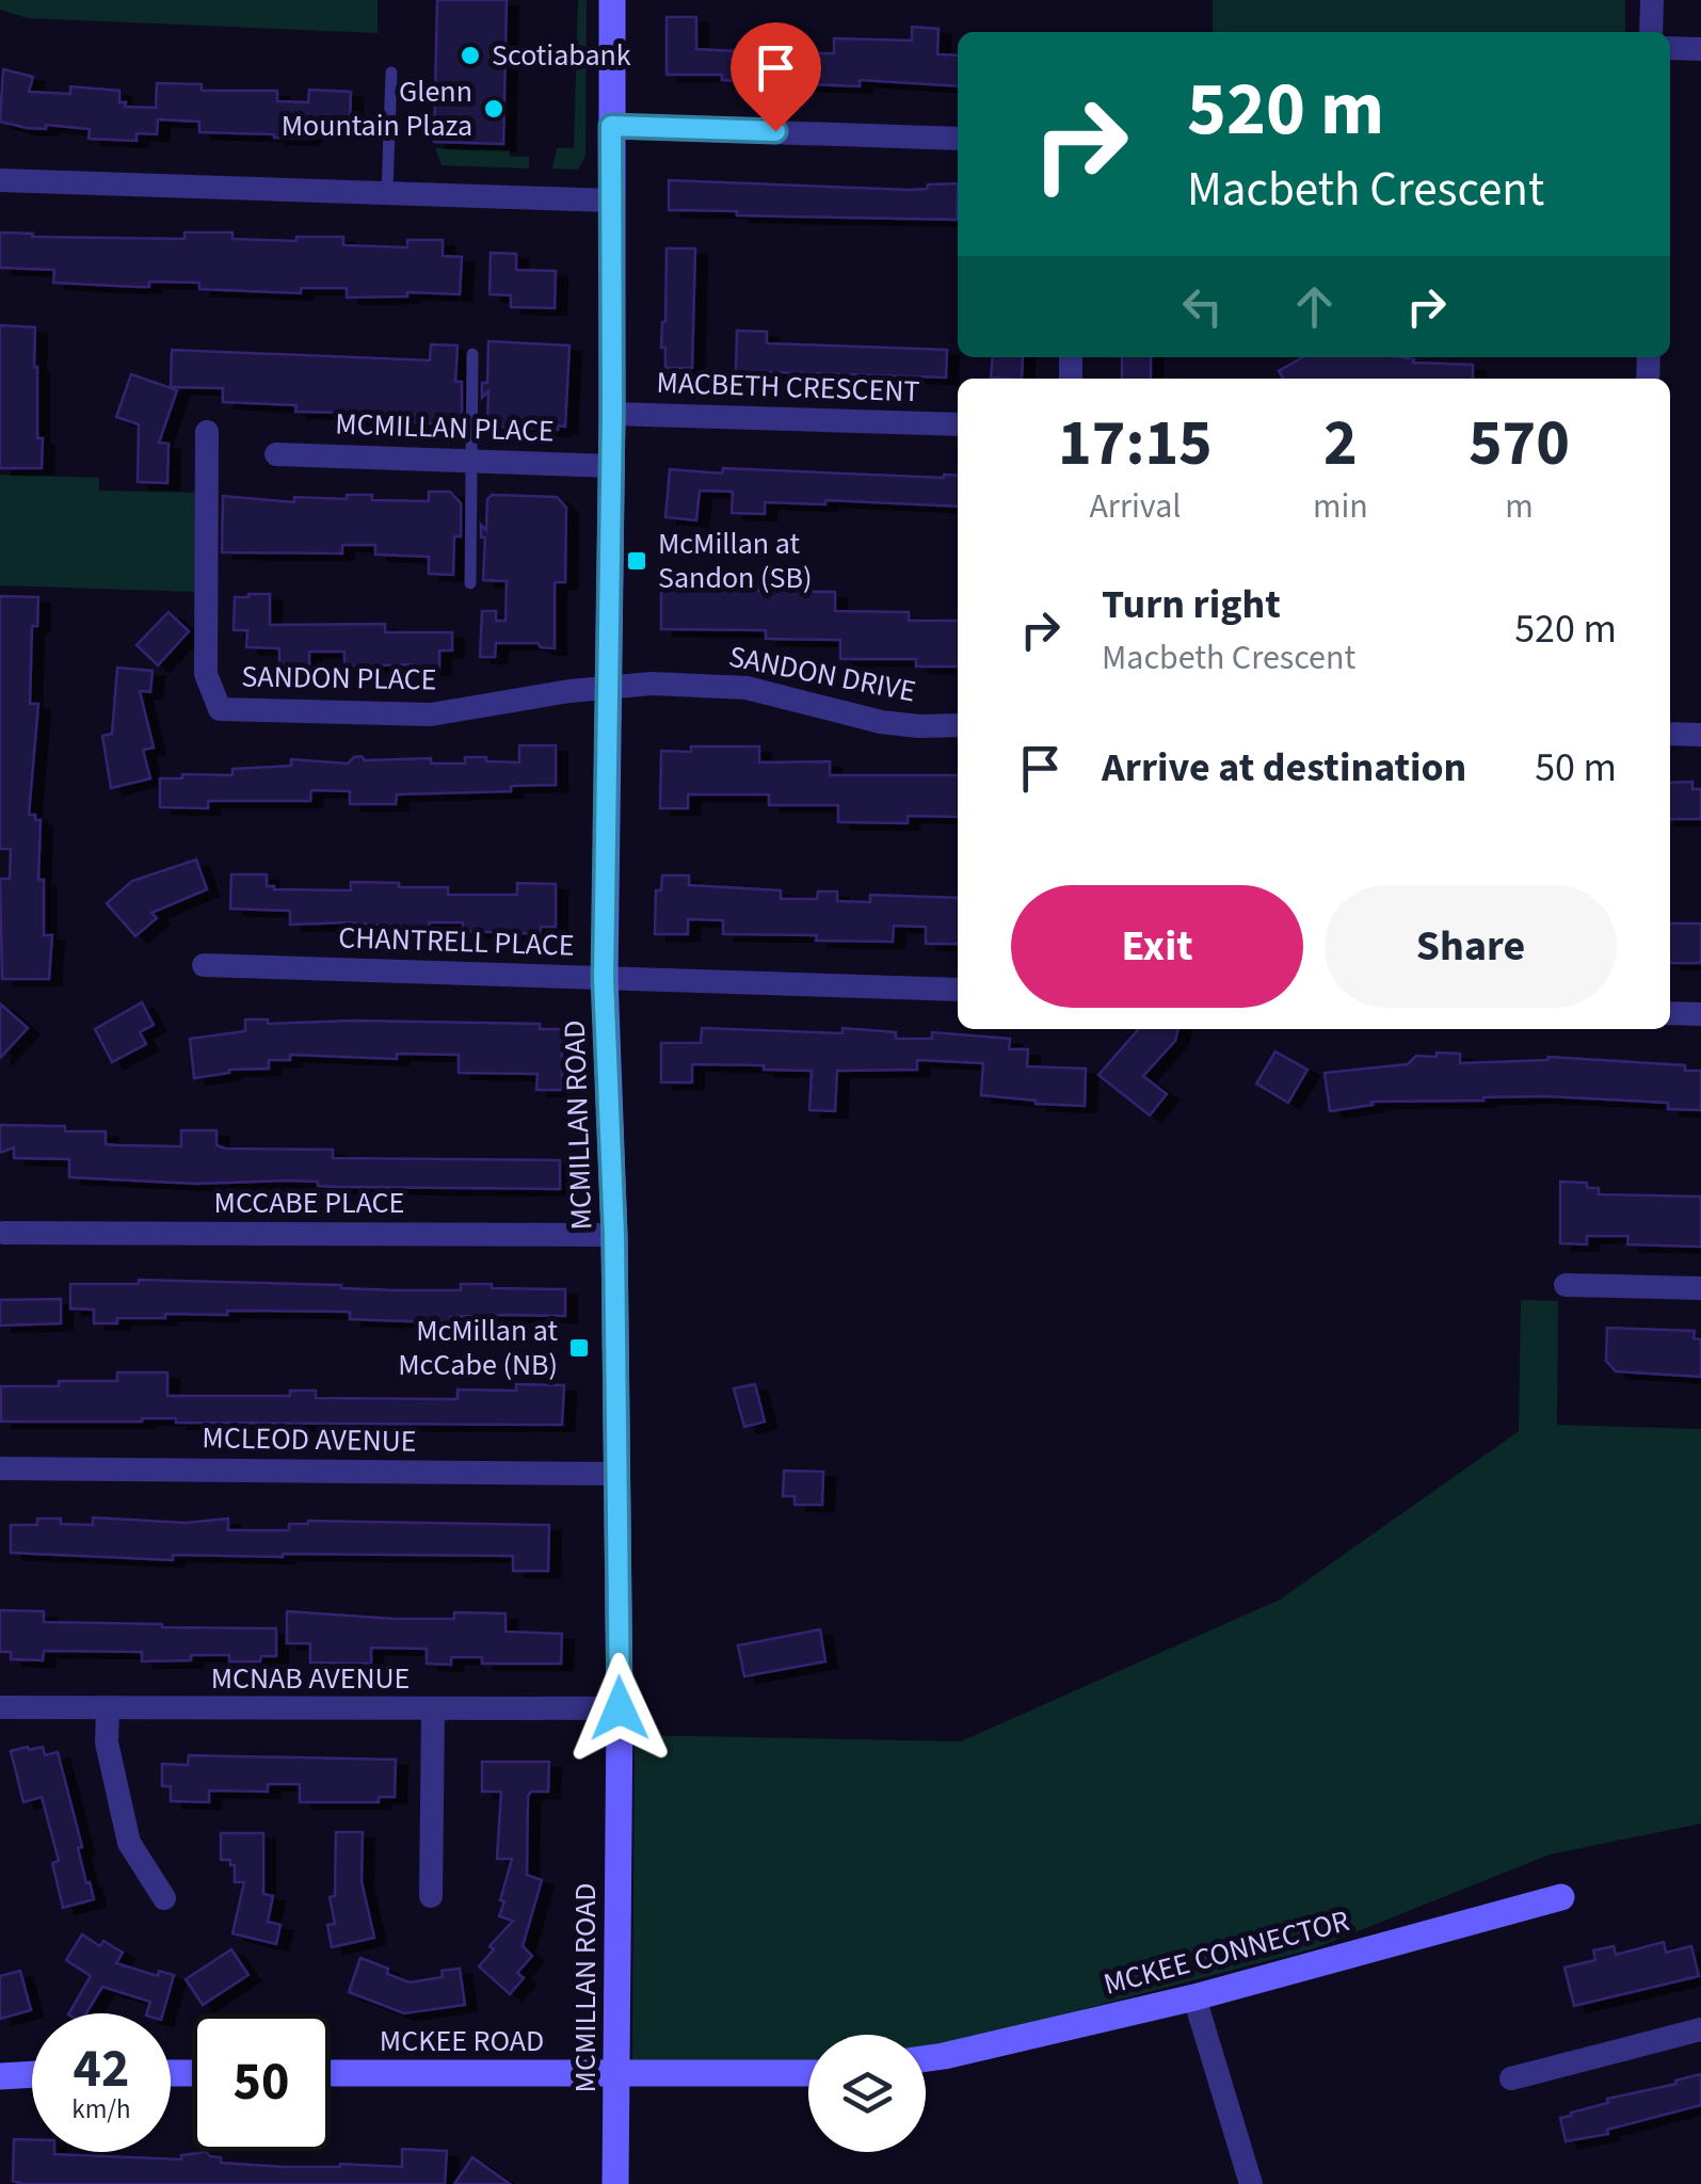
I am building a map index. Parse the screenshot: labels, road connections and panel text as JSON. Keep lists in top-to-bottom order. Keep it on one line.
{"streets":{"main road":["MCMILLAN ROAD","MCKEE CONNECTOR","MCKEE ROAD"],"street":["MACBETH CRESCENT","MCMILLAN PLACE","SANDON DRIVE","SANDON PLACE","CHANTRELL PLACE","MCCABE PLACE","MCLEOD AVENUE","MCNAB AVENUE"]},"crossings":[["MACBETH CRESCENT","MCMILLAN ROAD"],["MCMILLAN PLACE","MCMILLAN ROAD"],["SANDON DRIVE","SANDON PLACE"],["SANDON DRIVE","MCMILLAN ROAD"],["SANDON PLACE","MCMILLAN ROAD"],["CHANTRELL PLACE","MCMILLAN ROAD"],["MCMILLAN ROAD","MCCABE PLACE"],["MCMILLAN ROAD","MCLEOD AVENUE"],["MCMILLAN ROAD","MCNAB AVENUE"],["MCMILLAN ROAD","MCKEE ROAD"]],"places":{"other":["Scotiabank","Glenn Mountain Plaza"],"transit":["McMillan at Sandon (SB)","McMillan at McCabe (NB)"]},"page":{"turn":["520 m","Macbeth Crescent"],"eta":["17:15","Arrival","2","min","570","m"],"list":[{"name":"Turn right","note":"Macbeth Crescent","value":"520 m"},{"name":"Arrive at destination","value":"50 m"}],"buttons":["Exit","Share"],"speed":"42 km/h","limit":"50"}}
